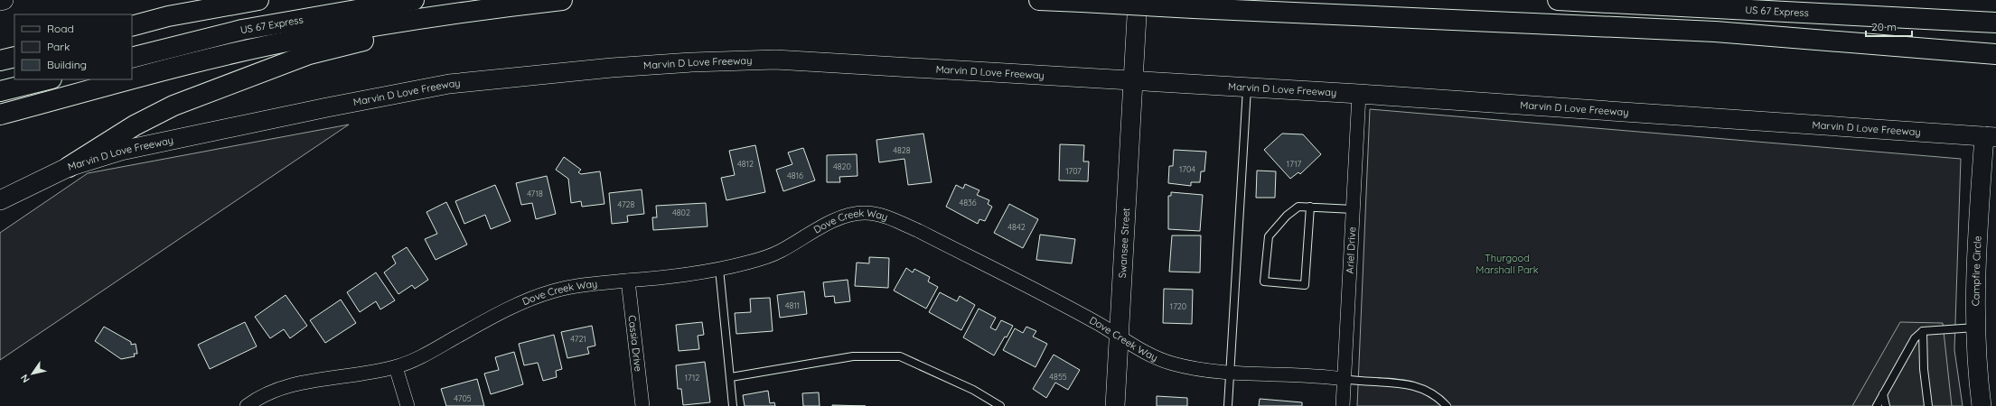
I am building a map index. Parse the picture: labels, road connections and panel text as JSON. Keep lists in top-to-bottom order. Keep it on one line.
{"streets":{"highway":["US 67 Express"],"main road":["Marvin D Love Freeway","Swansee Street","Campfire Circle"],"street":["Dove Creek Way","Ariel Drive","Cassia Drive"]},"crossings":[["Marvin D Love Freeway","Swansee Street"],["Marvin D Love Freeway","Ariel Drive"],["Marvin D Love Freeway","Campfire Circle"],["Dove Creek Way","Swansee Street"],["Dove Creek Way","Ariel Drive"],["Dove Creek Way","Cassia Drive"]],"parks":["Thurgood Marshall Park"],"house_numbers":["4828","4812","1717","4820","1704","1707","4816","4718","4836","4728","4802","4842","4811","1720","4721","4855","1712","4705"],"legend":["Road","Park","Building"],"scale_bar":"20 m","north":"bottom left"}
